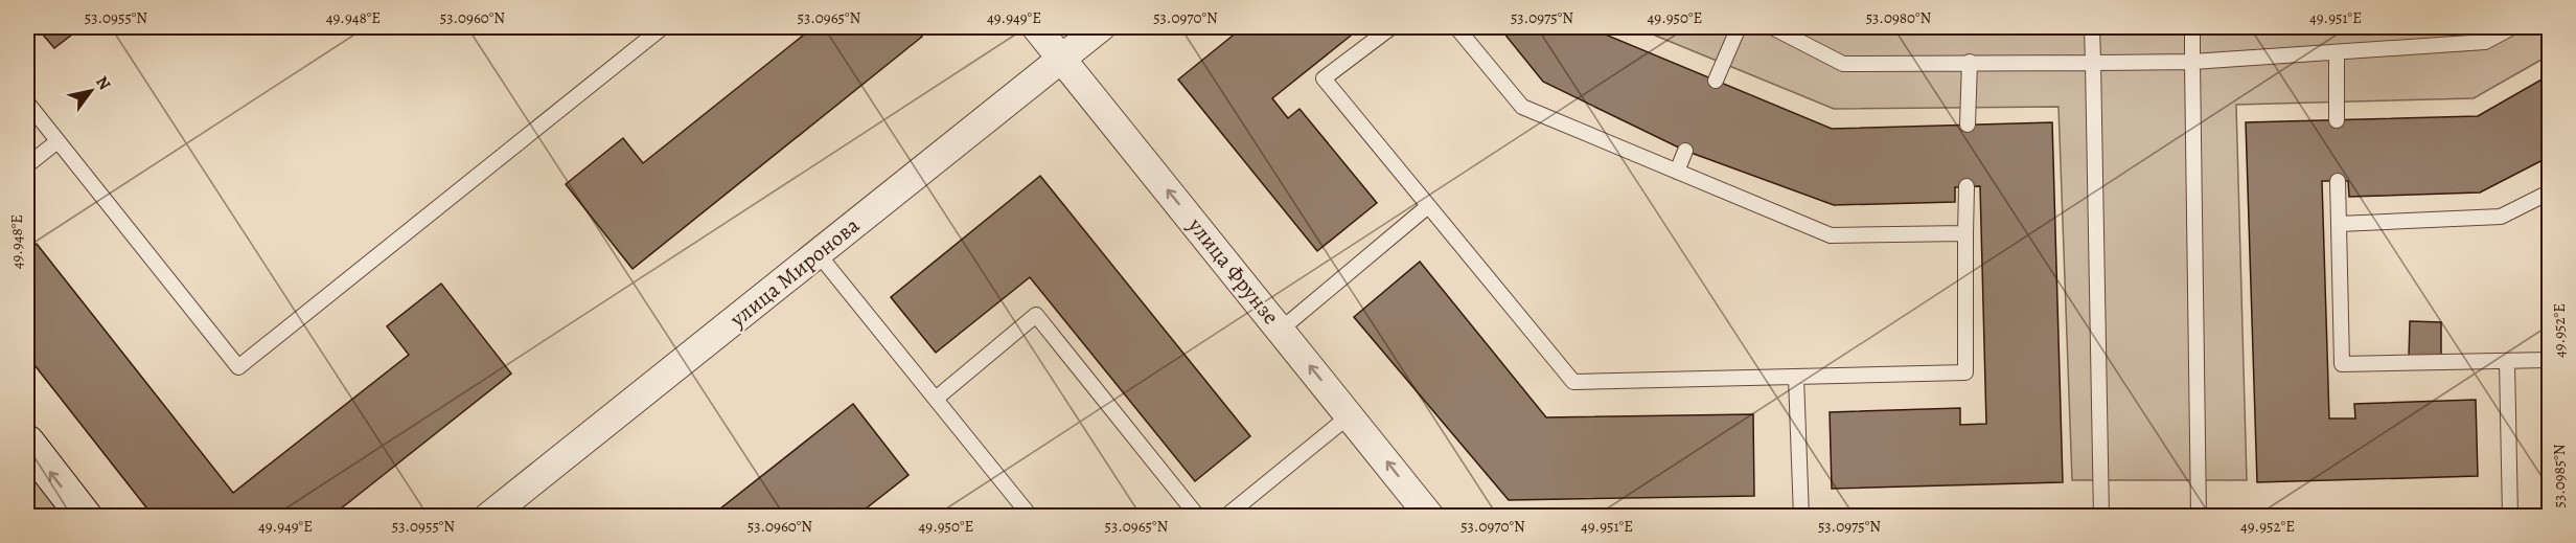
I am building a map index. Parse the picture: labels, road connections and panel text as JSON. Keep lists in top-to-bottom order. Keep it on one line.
{"streets":{"street":["улица Фрунзе","улица Миронова"]},"crossings":[["улица Фрунзе","улица Миронова"]],"one_way":["улица Фрунзе"],"north":"top right","coordinates":["53.0955°N","49.948°E","53.0960°N","53.0965°N","49.949°E","53.0970°N","53.0975°N","49.950°E","53.0980°N","49.951°E","49.952°E","53.0985°N"]}
